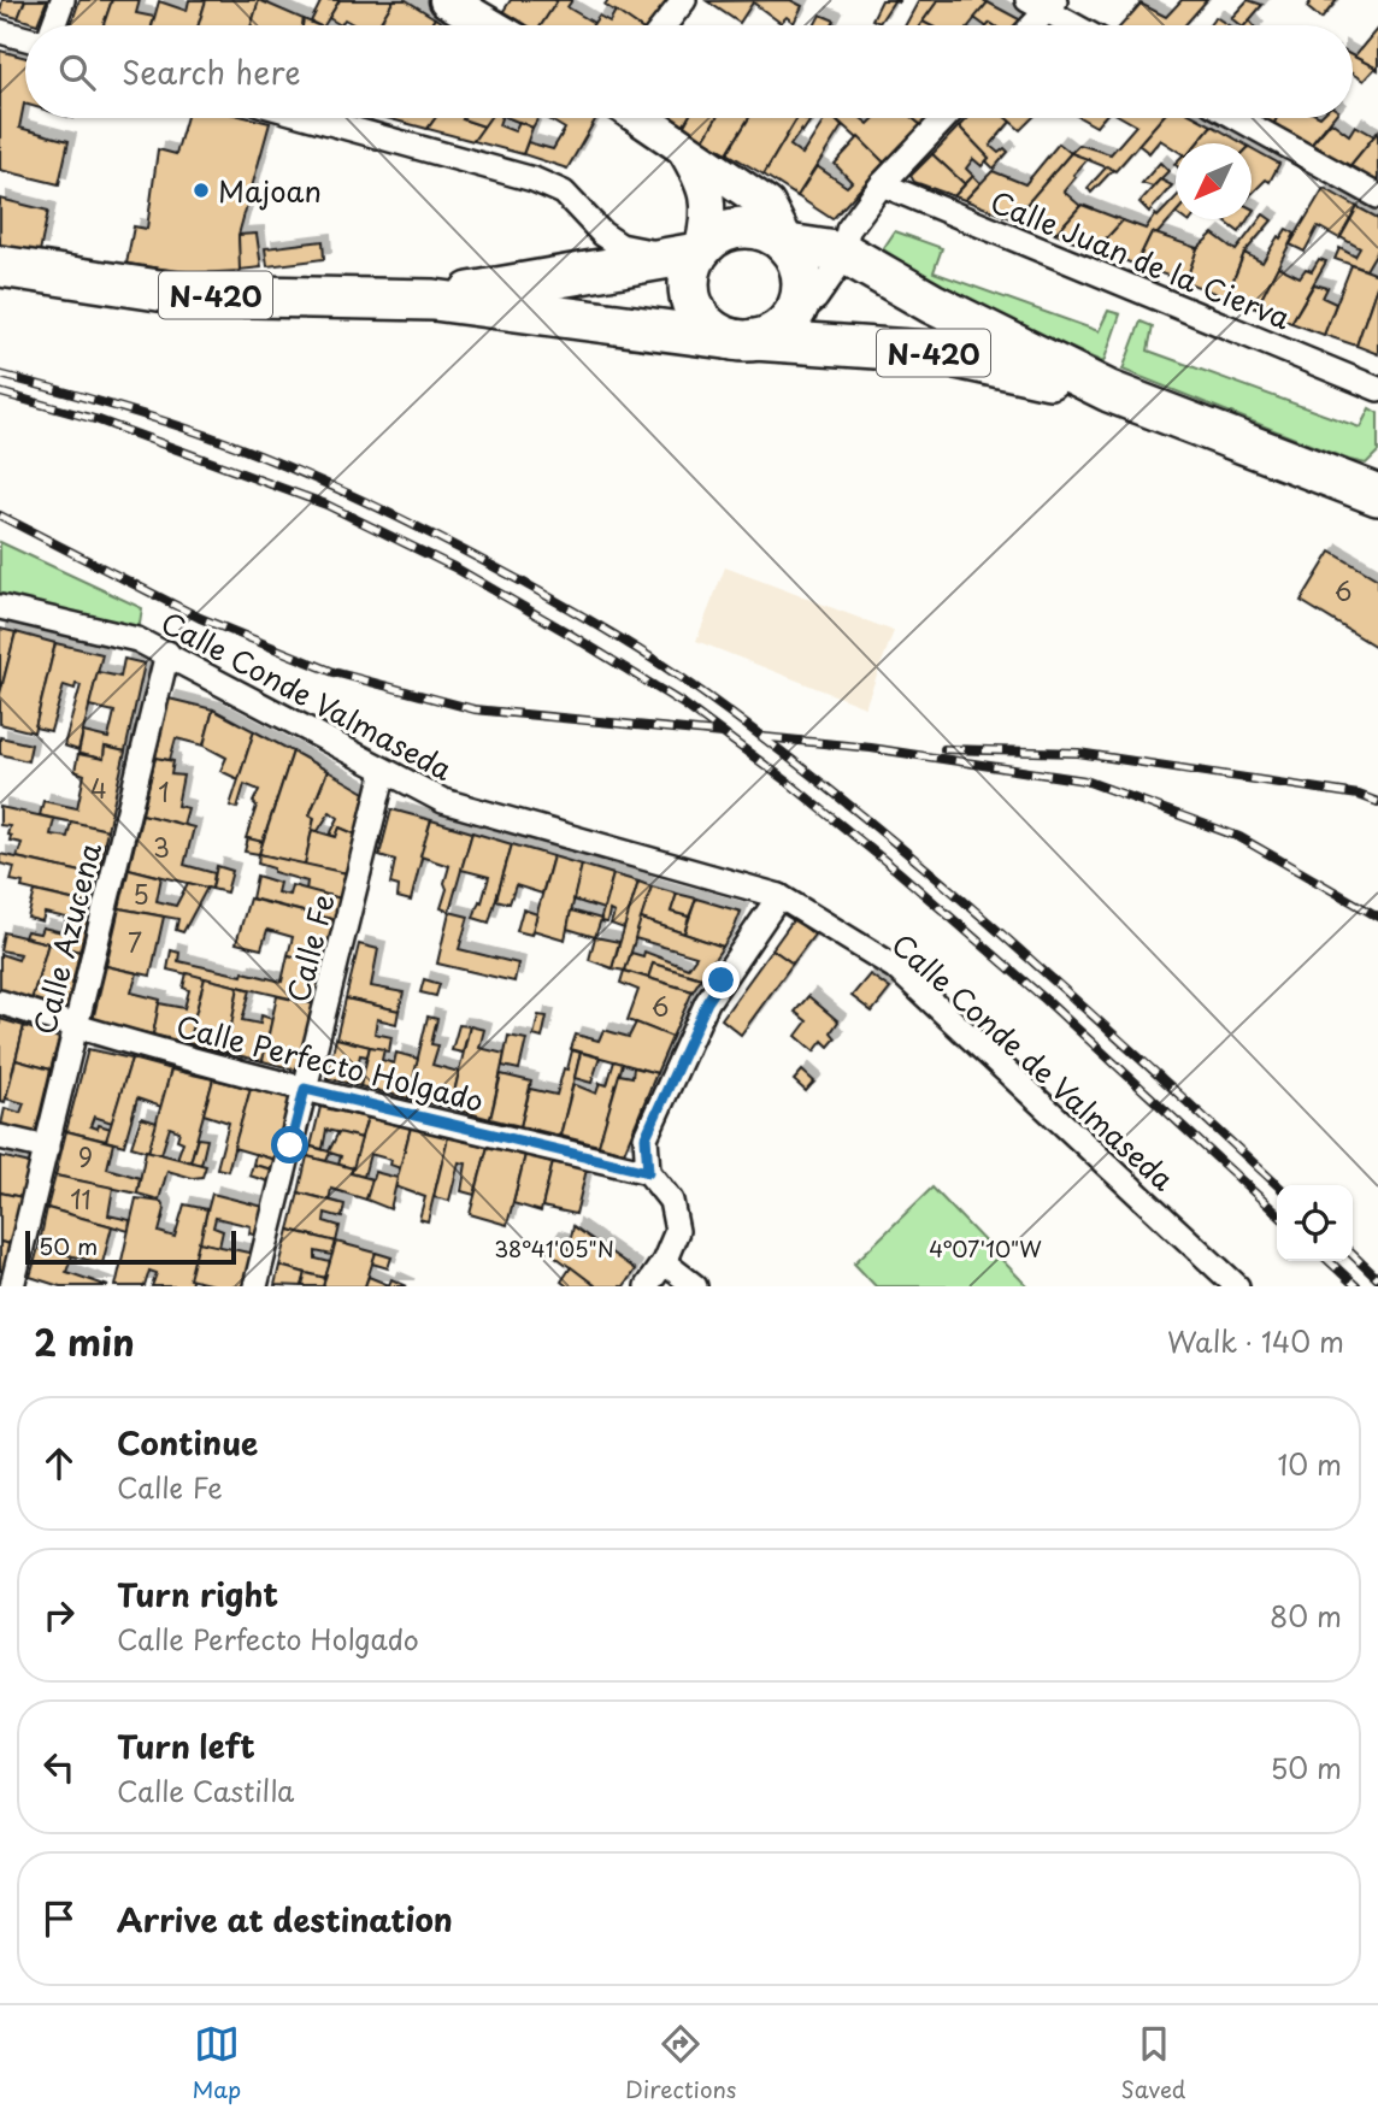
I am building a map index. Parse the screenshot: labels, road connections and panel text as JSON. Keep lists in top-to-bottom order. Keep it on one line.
{"streets":{"highway":["N-420"],"street":["Calle Juan de la Cierva","Calle Conde Valmaseda","Calle Azucena","Calle Fe","Calle Conde de Valmaseda","Calle Perfecto Holgado"]},"crossings":[["Calle Conde Valmaseda","Calle Azucena"],["Calle Conde Valmaseda","Calle Fe"],["Calle Conde Valmaseda","Calle Conde de Valmaseda"],["Calle Azucena","Calle Perfecto Holgado"],["Calle Fe","Calle Perfecto Holgado"]],"places":["Majoan"],"house_numbers":["6","4","1","3","5","7","6","9","11"],"scale_bar":"50 m","north":"bottom left","page":{"search":"Search here","scale":"50 m","heading":["2 min","Walk · 140 m"],"list":[["Continue","Calle Fe","10 m"],["Turn right","Calle Perfecto Holgado","80 m"],["Turn left","Calle Castilla","50 m"],"Arrive at destination"],"nav":["Map","Directions","Saved"]},"coordinates":["38°41'05\"N","4°07'10\"W"]}
